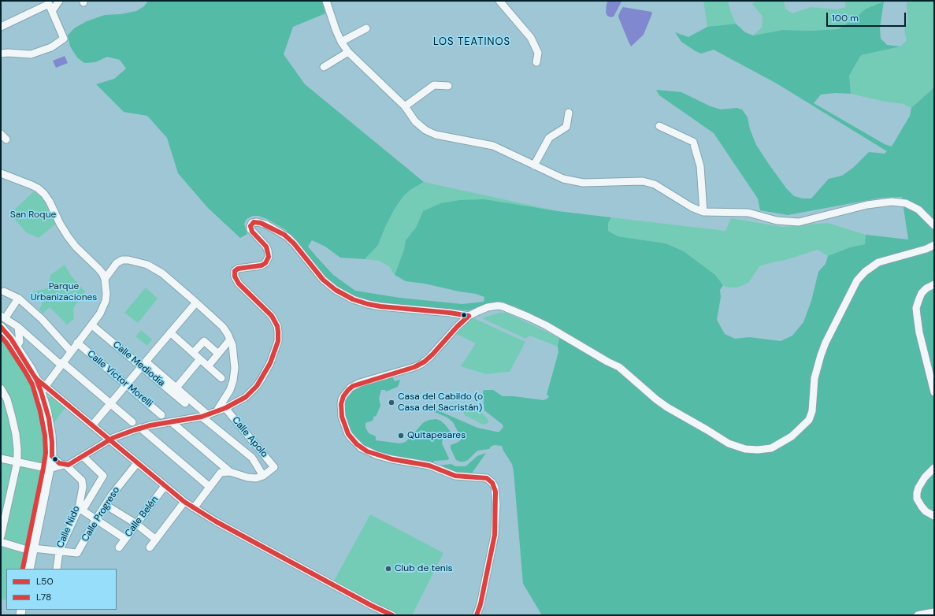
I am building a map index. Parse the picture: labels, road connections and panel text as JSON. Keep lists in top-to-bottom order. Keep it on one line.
{"streets":{"street":["Calle Mediodía","Calle Victor Morelli","Calle Apolo","Calle Progreso","Calle Belén","Calle Nido"]},"crossings":[["Calle Progreso","Calle Nido"]],"districts":["LOS TEATINOS"],"parks":["San Roque","Parque Urbanizaciones"],"places":["Casa del Cabildo (o Casa del Sacristán)","Quitapesares","Club de tenis"],"lines":["transit line L50","transit line L78"],"legend":["L50","L78"],"scale_bar":"100 m"}
